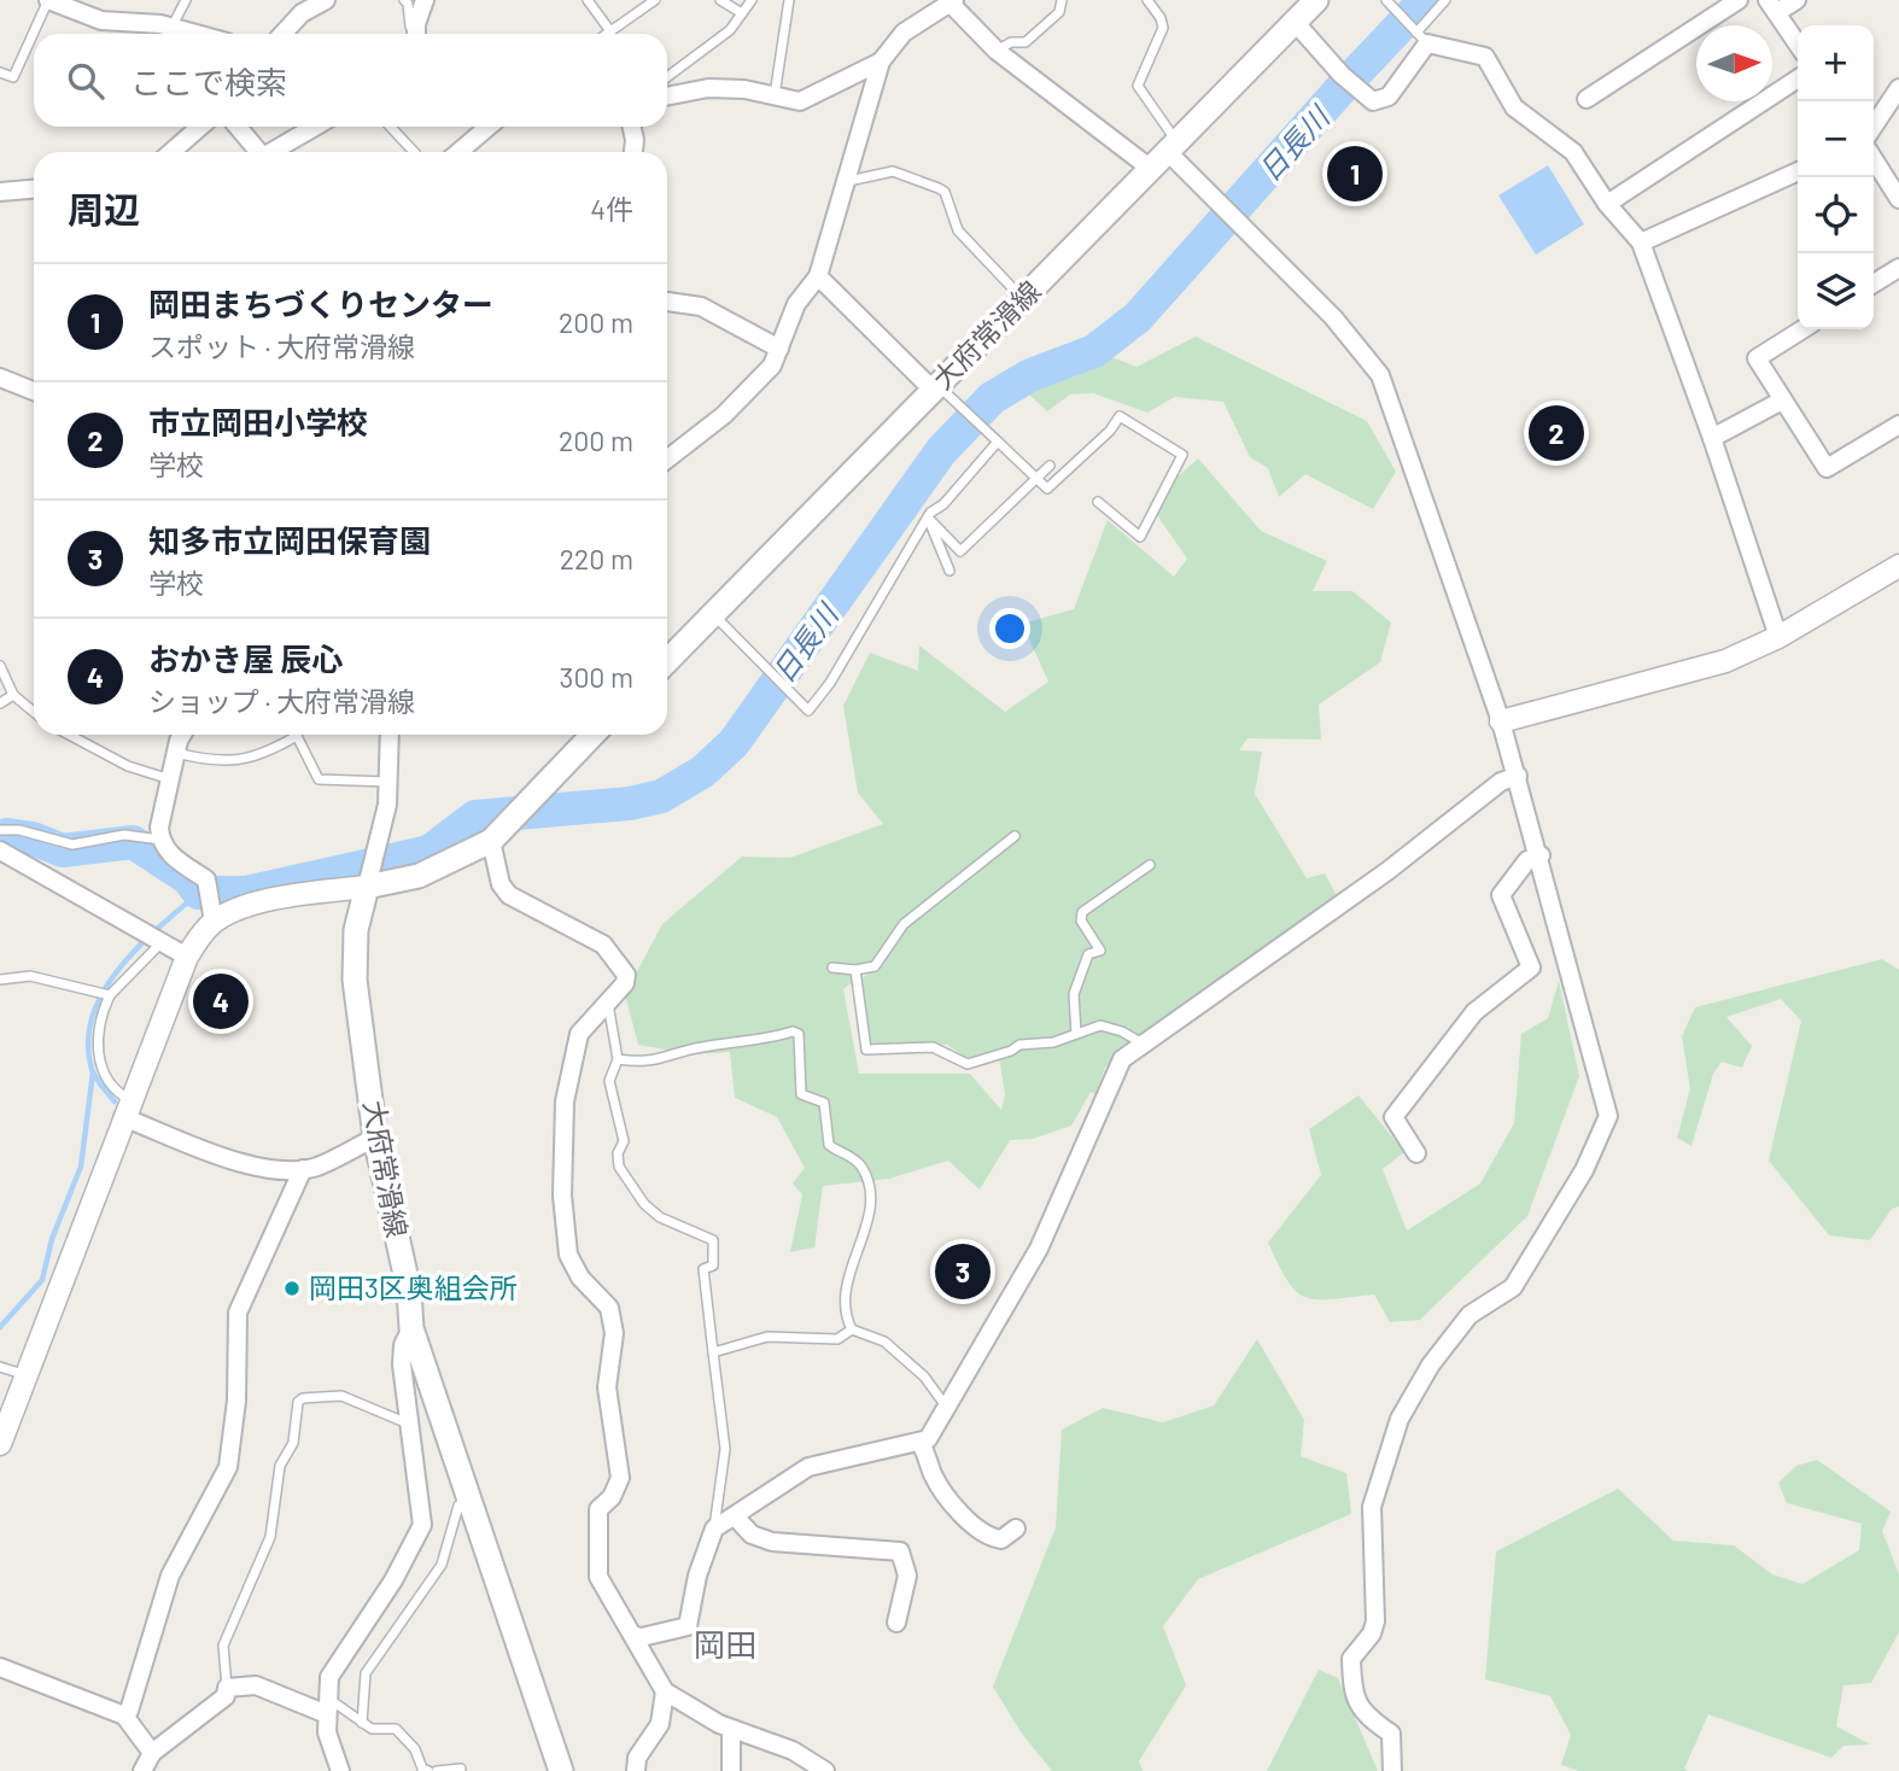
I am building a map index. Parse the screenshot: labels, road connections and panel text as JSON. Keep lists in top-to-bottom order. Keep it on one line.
{"streets":{"main road":["大府常滑線"]},"districts":["岡田"],"water":["日長川"],"places":["岡田3区奥組会所"],"north":"right","page":{"map_buttons":["+","−"],"search":"ここで検索","pins":["1","2","4","3"],"heading":["周辺","4件"],"list":[{"mark":"1","name":"岡田まちづくりセンター","note":"スポット · 大府常滑線","value":"200 m"},{"mark":"2","name":"市立岡田小学校","note":"学校","value":"200 m"},{"mark":"3","name":"知多市立岡田保育園","note":"学校","value":"220 m"},{"mark":"4","name":"おかき屋 辰心","note":"ショップ · 大府常滑線","value":"300 m"}]}}
